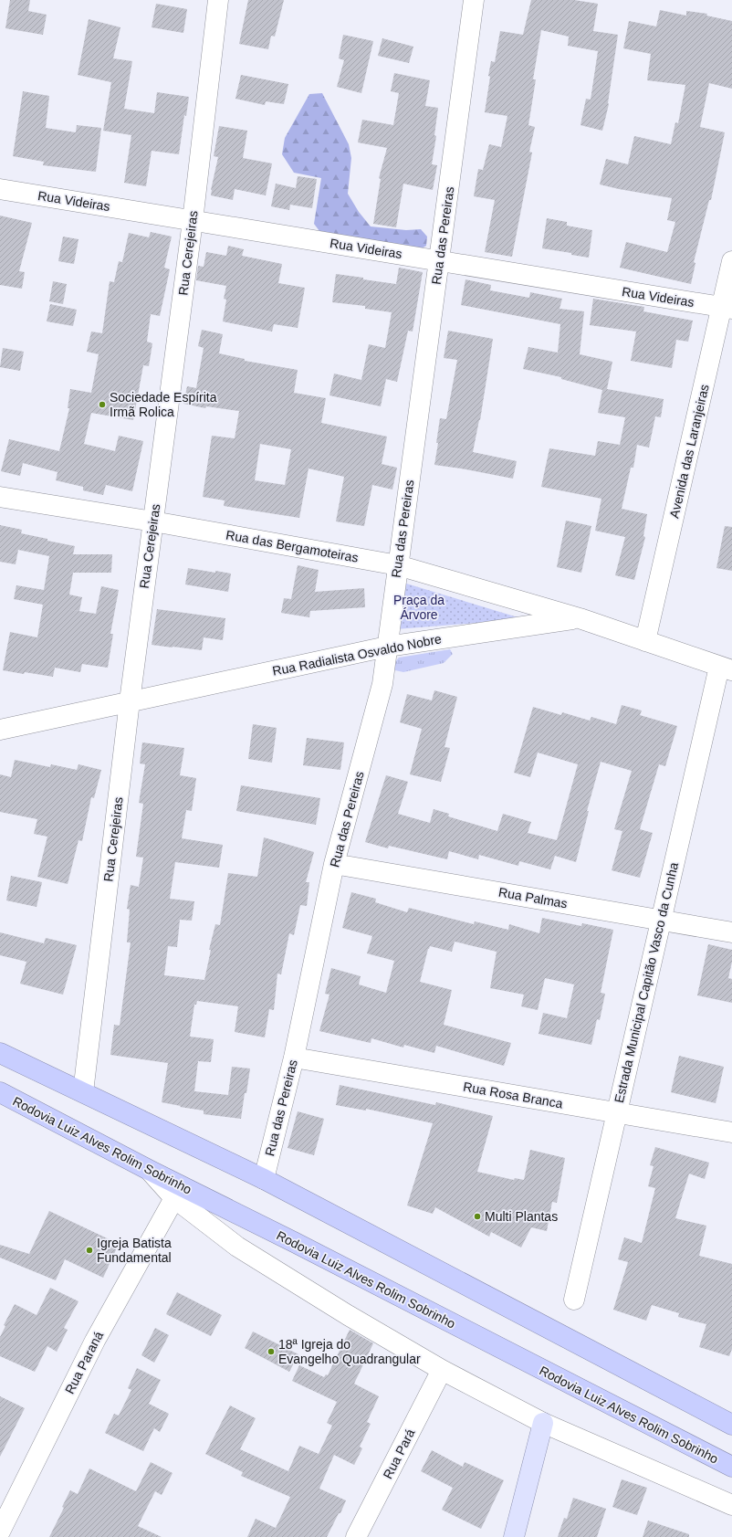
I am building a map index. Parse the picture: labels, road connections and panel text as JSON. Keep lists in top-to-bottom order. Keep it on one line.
{"streets":{"highway":["Rodovia Luiz Alves Rolim Sobrinho"],"street":["Rua Videiras","Rua das Pereiras","Rua Cerejeiras","Avenida das Laranjeiras","Rua das Bergamoteiras","Rua Radialista Osvaldo Nobre","Rua Palmas","Estrada Municipal Capitão Vasco da Cunha","Rua Rosa Branca","Rua Paraná","Rua Pará"]},"crossings":[["Rua Videiras","Rua das Pereiras"],["Rua Videiras","Rua Cerejeiras"],["Rua Videiras","Avenida das Laranjeiras"],["Rua das Pereiras","Rua das Bergamoteiras"],["Rua das Pereiras","Rua Radialista Osvaldo Nobre"],["Rua das Pereiras","Rua Palmas"],["Rua das Pereiras","Rua Rosa Branca"],["Rua Cerejeiras","Rua das Bergamoteiras"],["Rua Cerejeiras","Rua Radialista Osvaldo Nobre"],["Avenida das Laranjeiras","Rua Radialista Osvaldo Nobre"],["Rua das Bergamoteiras","Rua Radialista Osvaldo Nobre"],["Rua Radialista Osvaldo Nobre","Estrada Municipal Capitão Vasco da Cunha"],["Rua Palmas","Estrada Municipal Capitão Vasco da Cunha"],["Estrada Municipal Capitão Vasco da Cunha","Rua Rosa Branca"]],"parks":["Praça da Árvore"],"places":["Sociedade Espírita Irmã Rolica","Multi Plantas","Igreja Batista Fundamental","18ª Igreja do Evangelho Quadrangular"]}
